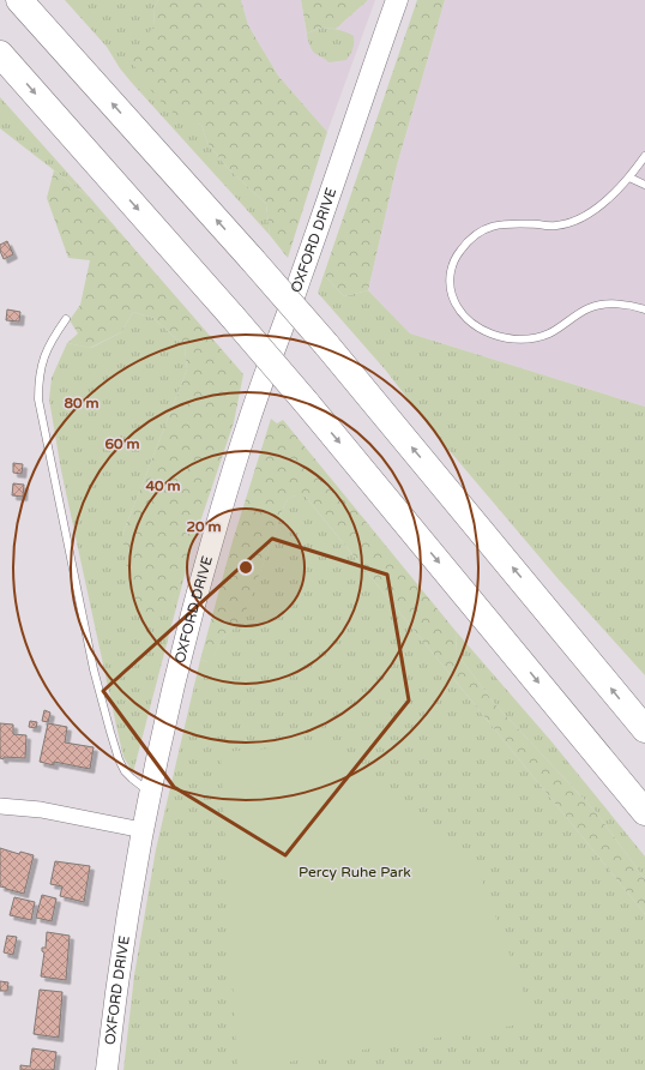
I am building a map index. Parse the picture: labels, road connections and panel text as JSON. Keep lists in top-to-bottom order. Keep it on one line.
{"streets":{"main road":["OXFORD DRIVE"]},"parks":["Percy Ruhe Park"],"rings":["80 m","60 m","40 m","20 m"]}
